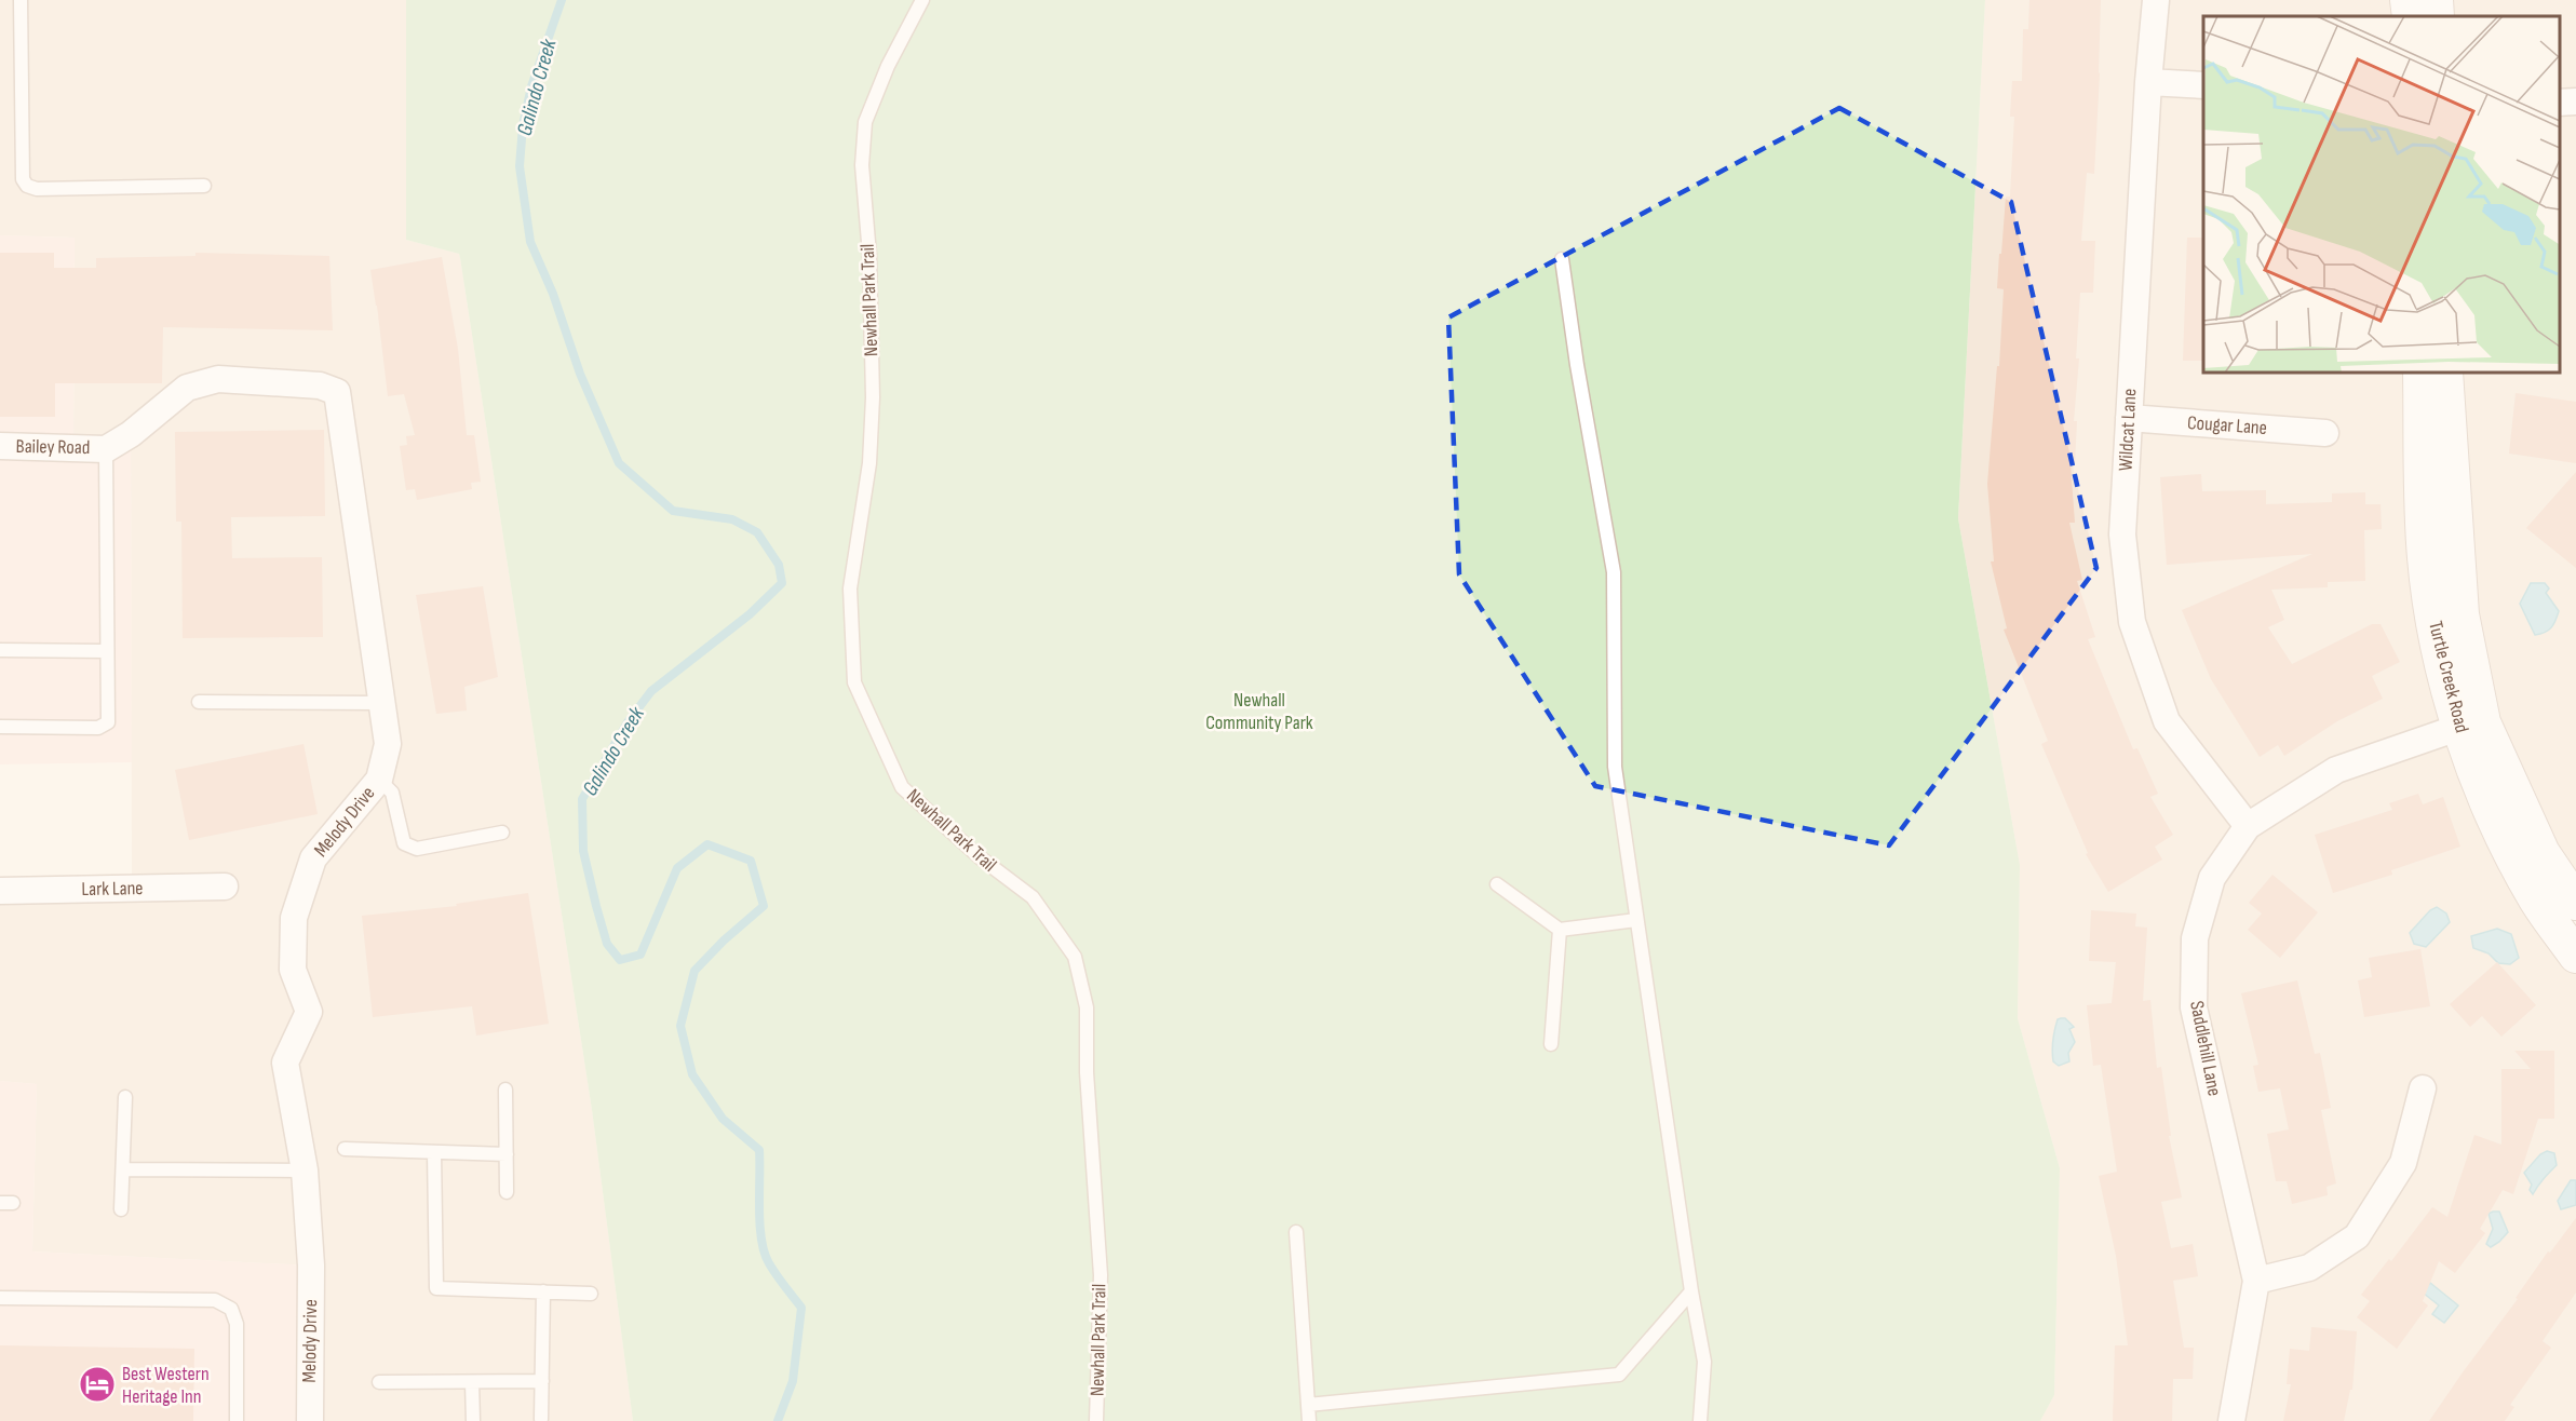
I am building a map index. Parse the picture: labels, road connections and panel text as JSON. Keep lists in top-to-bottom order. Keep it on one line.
{"streets":{"street":["Cougar Lane","Wildcat Lane","Bailey Road","Turtle Creek Road","Melody Drive","Lark Lane","Saddlehill Lane"],"lane":["Newhall Park Trail"]},"crossings":[["Cougar Lane","Wildcat Lane"],["Wildcat Lane","Saddlehill Lane"],["Bailey Road","Melody Drive"],["Turtle Creek Road","Saddlehill Lane"]],"water":["Galindo Creek"],"parks":["Newhall Community Park"],"places":{"hotel":["Best Western Heritage Inn"]}}
